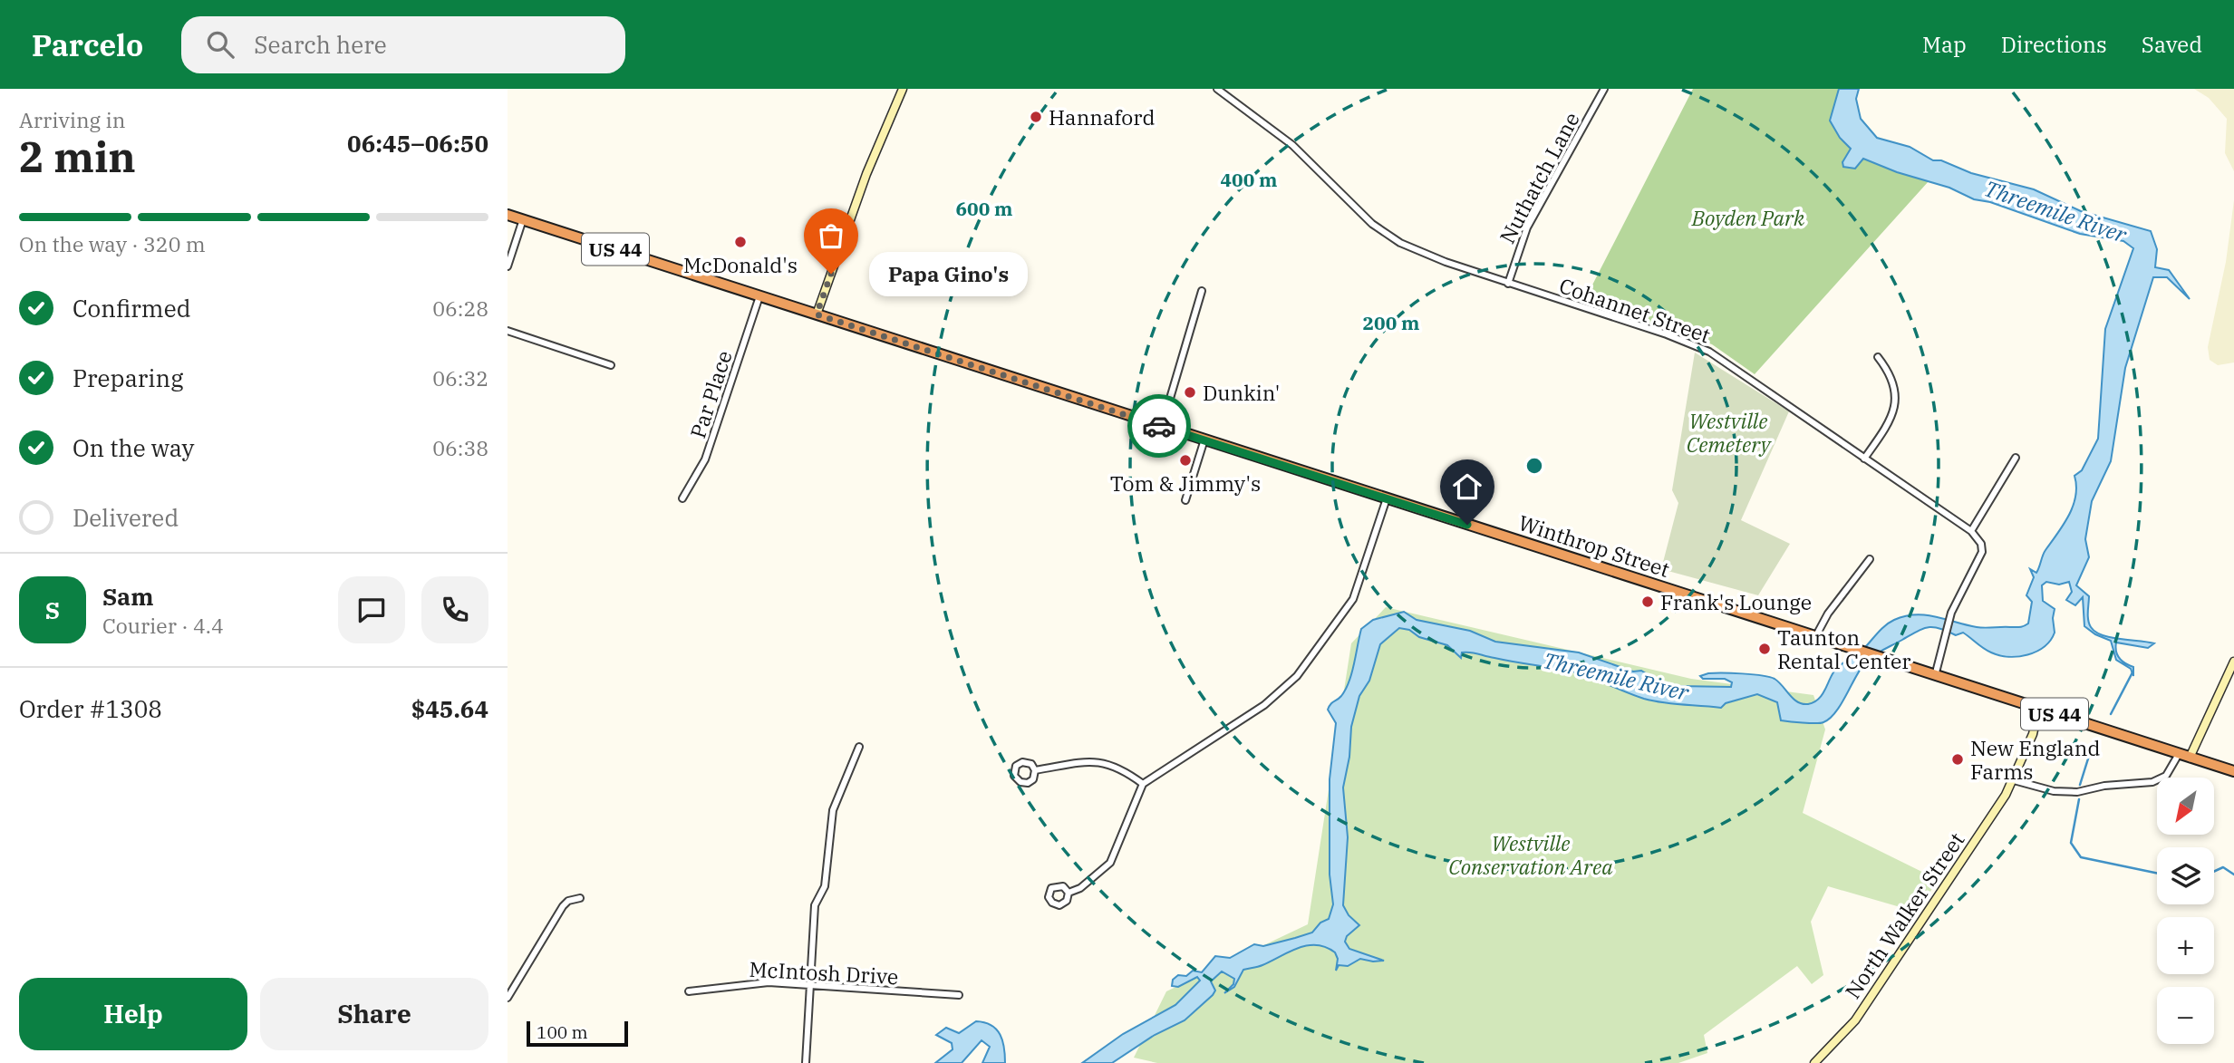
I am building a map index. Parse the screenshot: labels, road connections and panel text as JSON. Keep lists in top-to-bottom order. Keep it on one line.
{"streets":{"highway":["US 44","Winthrop Street"],"main road":["North Walker Street"],"street":["Nuthatch Lane","Cohannet Street","Par Place","McIntosh Drive"]},"crossings":[["Nuthatch Lane","Cohannet Street"],["Par Place","Winthrop Street"],["Winthrop Street","North Walker Street"]],"water":["Threemile River"],"parks":["Boyden Park","Westville Cemetery","Westville Conservation Area"],"places":["Hannaford","McDonald's","Papa Gino's","Dunkin'","Tom & Jimmy's","Frank's Lounge","Taunton Rental Center","New England Farms"],"scale_bar":"100 m","north":"bottom left","page":{"header":"Parcelo","search":"Search here","nav":["Map","Directions","Saved"],"heading":["2 min","Arriving in","06:45–06:50"],"panel":["Sam","Courier · 4.4","Order #1308","$45.64"],"bar":"On the way · 320 m","bubble":"Papa Gino's","list":[["Confirmed","06:28"],["Preparing","06:32"],["On the way","06:38"],"Delivered"],"round":"S","map_buttons":["+","−"],"buttons":["Help","Share"],"scale":"100 m"},"rings":["400 m","600 m","200 m"]}
